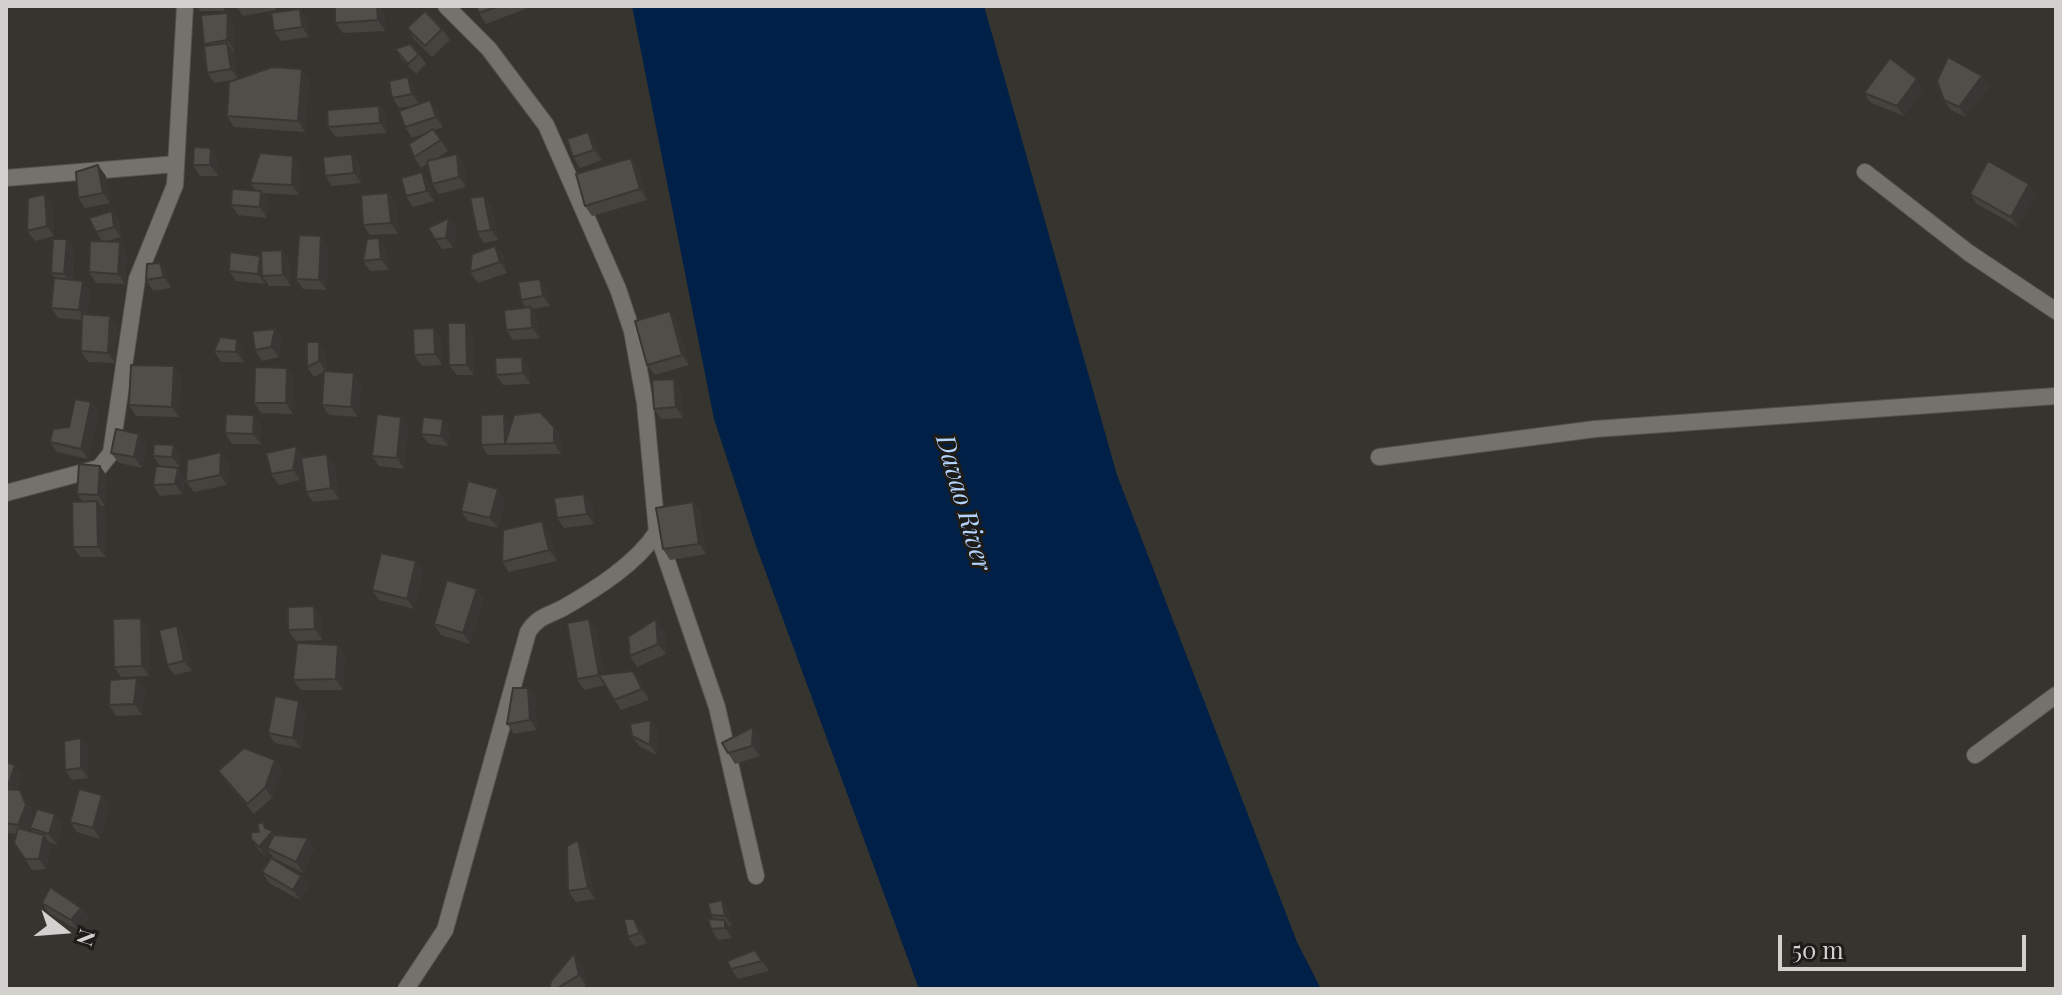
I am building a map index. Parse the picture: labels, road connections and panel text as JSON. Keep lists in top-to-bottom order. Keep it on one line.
{"water":["Davao River"],"scale_bar":"50 m","north":"right"}
